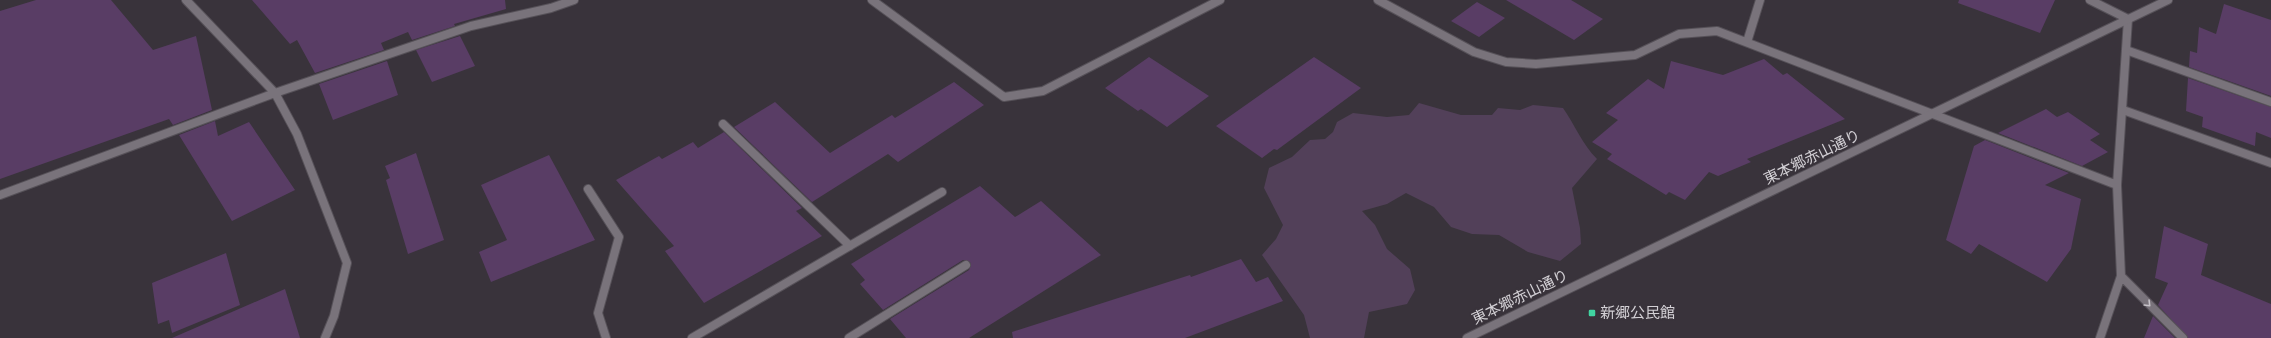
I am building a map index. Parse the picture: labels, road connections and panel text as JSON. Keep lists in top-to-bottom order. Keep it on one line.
{"streets":{"street":["東本郷赤山通り"]},"places":{"transit":["新郷公民館"]}}
